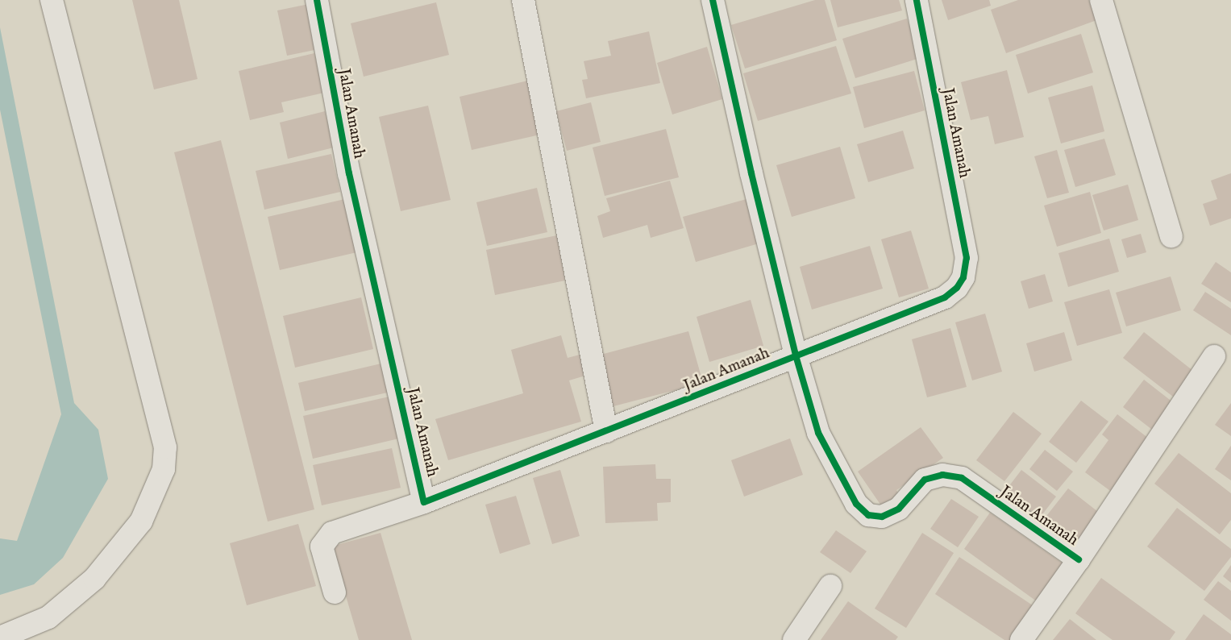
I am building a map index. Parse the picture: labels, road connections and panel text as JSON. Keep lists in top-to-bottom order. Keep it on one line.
{"streets":{"street":["Jalan Amanah"]}}
